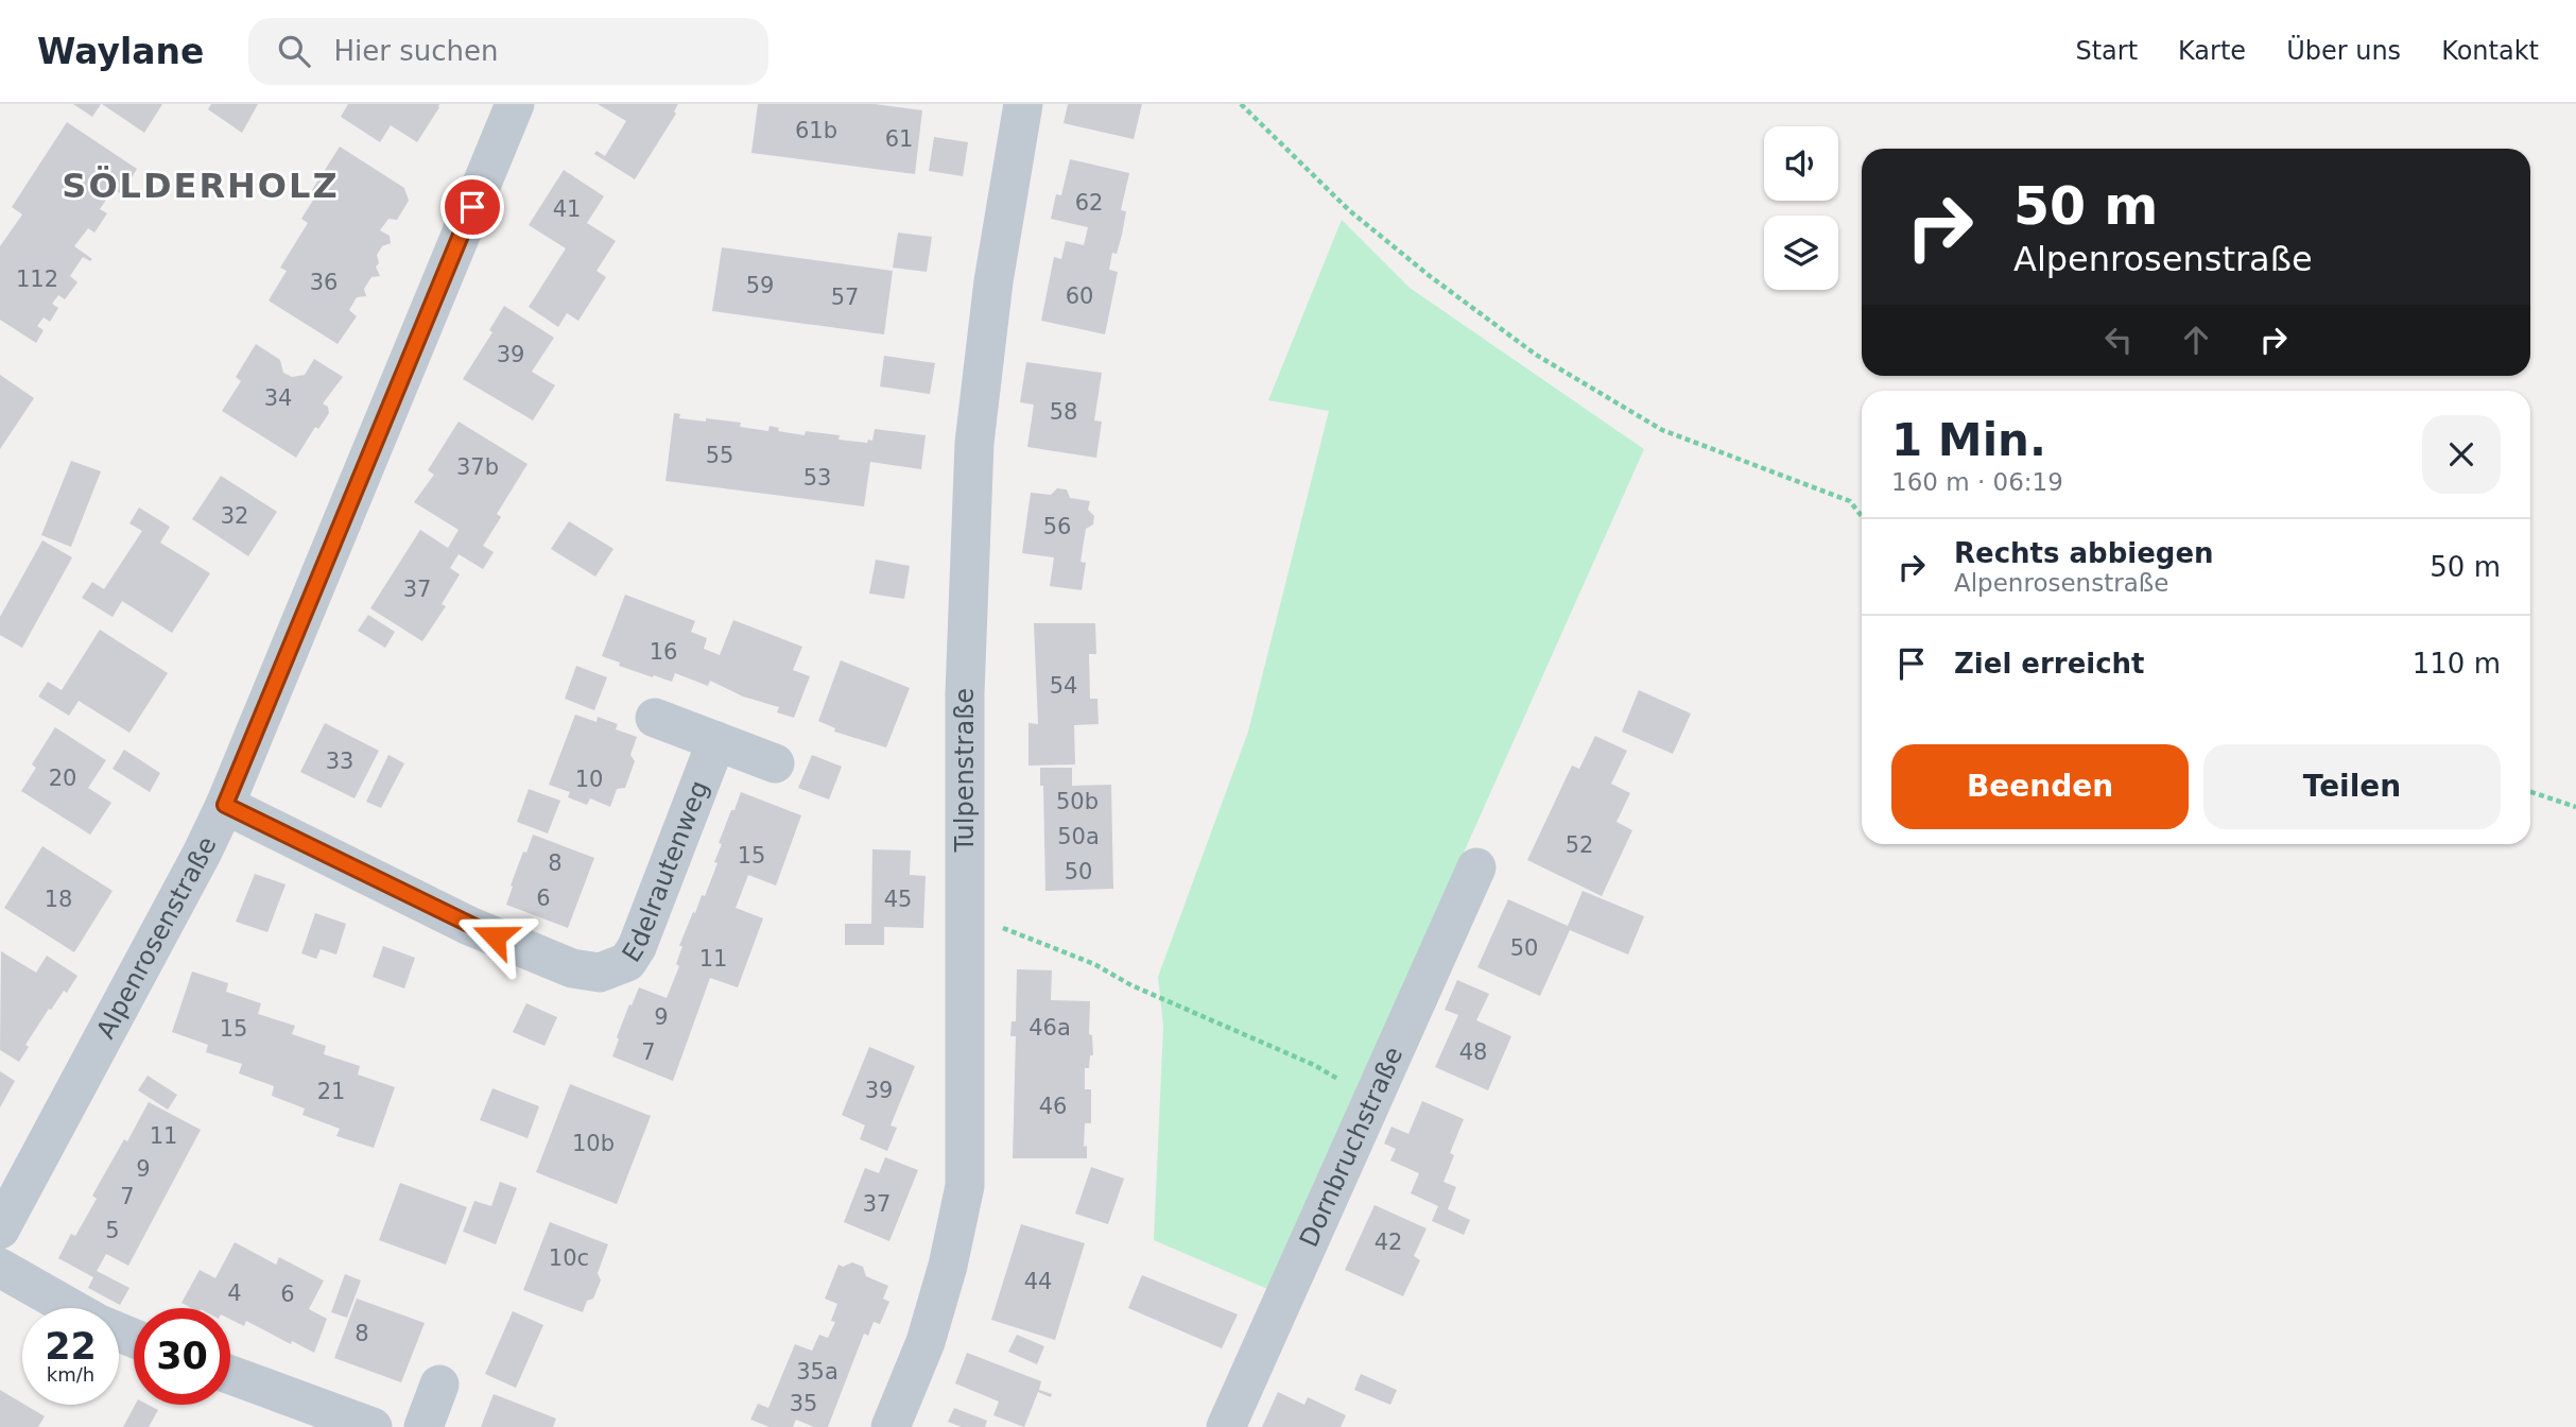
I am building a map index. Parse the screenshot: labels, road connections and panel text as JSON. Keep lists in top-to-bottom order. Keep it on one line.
{"streets":{"street":["Tulpenstraße","Edelrautenweg","Alpenrosenstraße","Dornbruchstraße"]},"crossings":[["Edelrautenweg","Alpenrosenstraße"]],"districts":["SÖLDERHOLZ"],"house_numbers":["61b","61","62","41","112","36","59","60","57","39","34","58","55","37b","53","32","56","37","16","54","33","20","10","50b","50a","52","15","8","50","6","18","45","50","11","9","46a","15","7","48","39","21","46","11","10b","9","7","37","5","42","10c","44","4","6","8","35a","35"],"page":{"header":"Waylane","search":"Hier suchen","nav":["Start","Karte","Über uns","Kontakt"],"turn":["50 m","Alpenrosenstraße"],"heading":["1 Min.","160 m · 06:19"],"list":[{"name":"Rechts abbiegen","note":"Alpenrosenstraße","value":"50 m"},{"name":"Ziel erreicht","value":"110 m"}],"buttons":["Beenden","Teilen"],"speed":"22 km/h","limit":"30"}}
